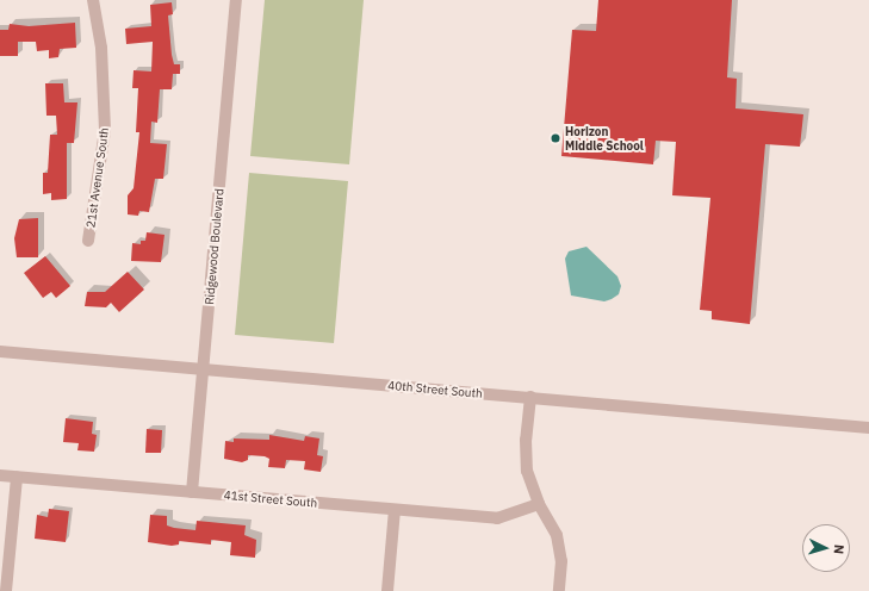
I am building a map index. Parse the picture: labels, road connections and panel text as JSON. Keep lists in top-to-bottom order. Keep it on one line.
{"streets":{"street":["21st Avenue South","Ridgewood Boulevard","40th Street South","41st Street South"]},"crossings":[["Ridgewood Boulevard","40th Street South"],["Ridgewood Boulevard","41st Street South"]],"places":["Horizon Middle School"],"north":"right"}
